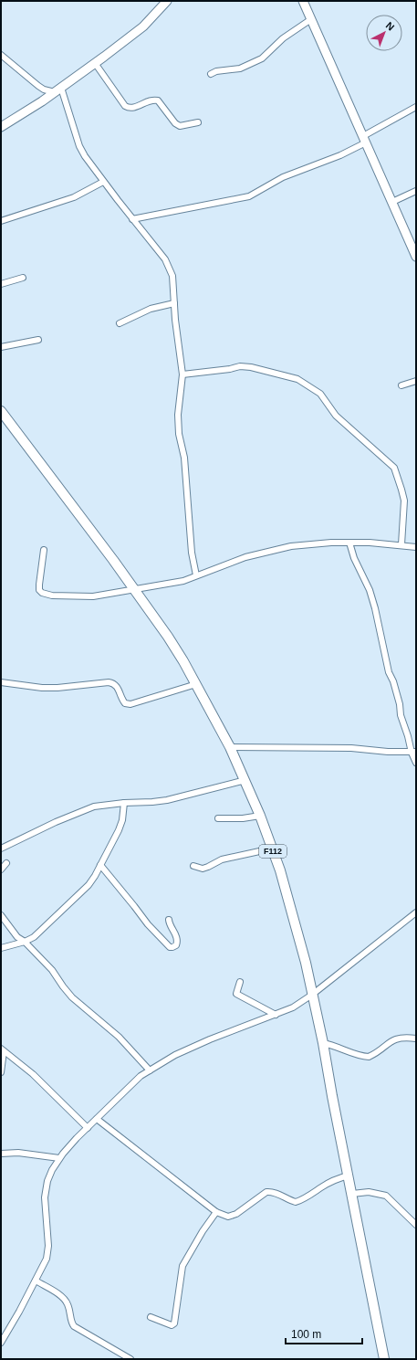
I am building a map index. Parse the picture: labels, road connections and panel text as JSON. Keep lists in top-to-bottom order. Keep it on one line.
{"streets":{"main road":["F112"]},"scale_bar":"100 m","north":"top right"}
